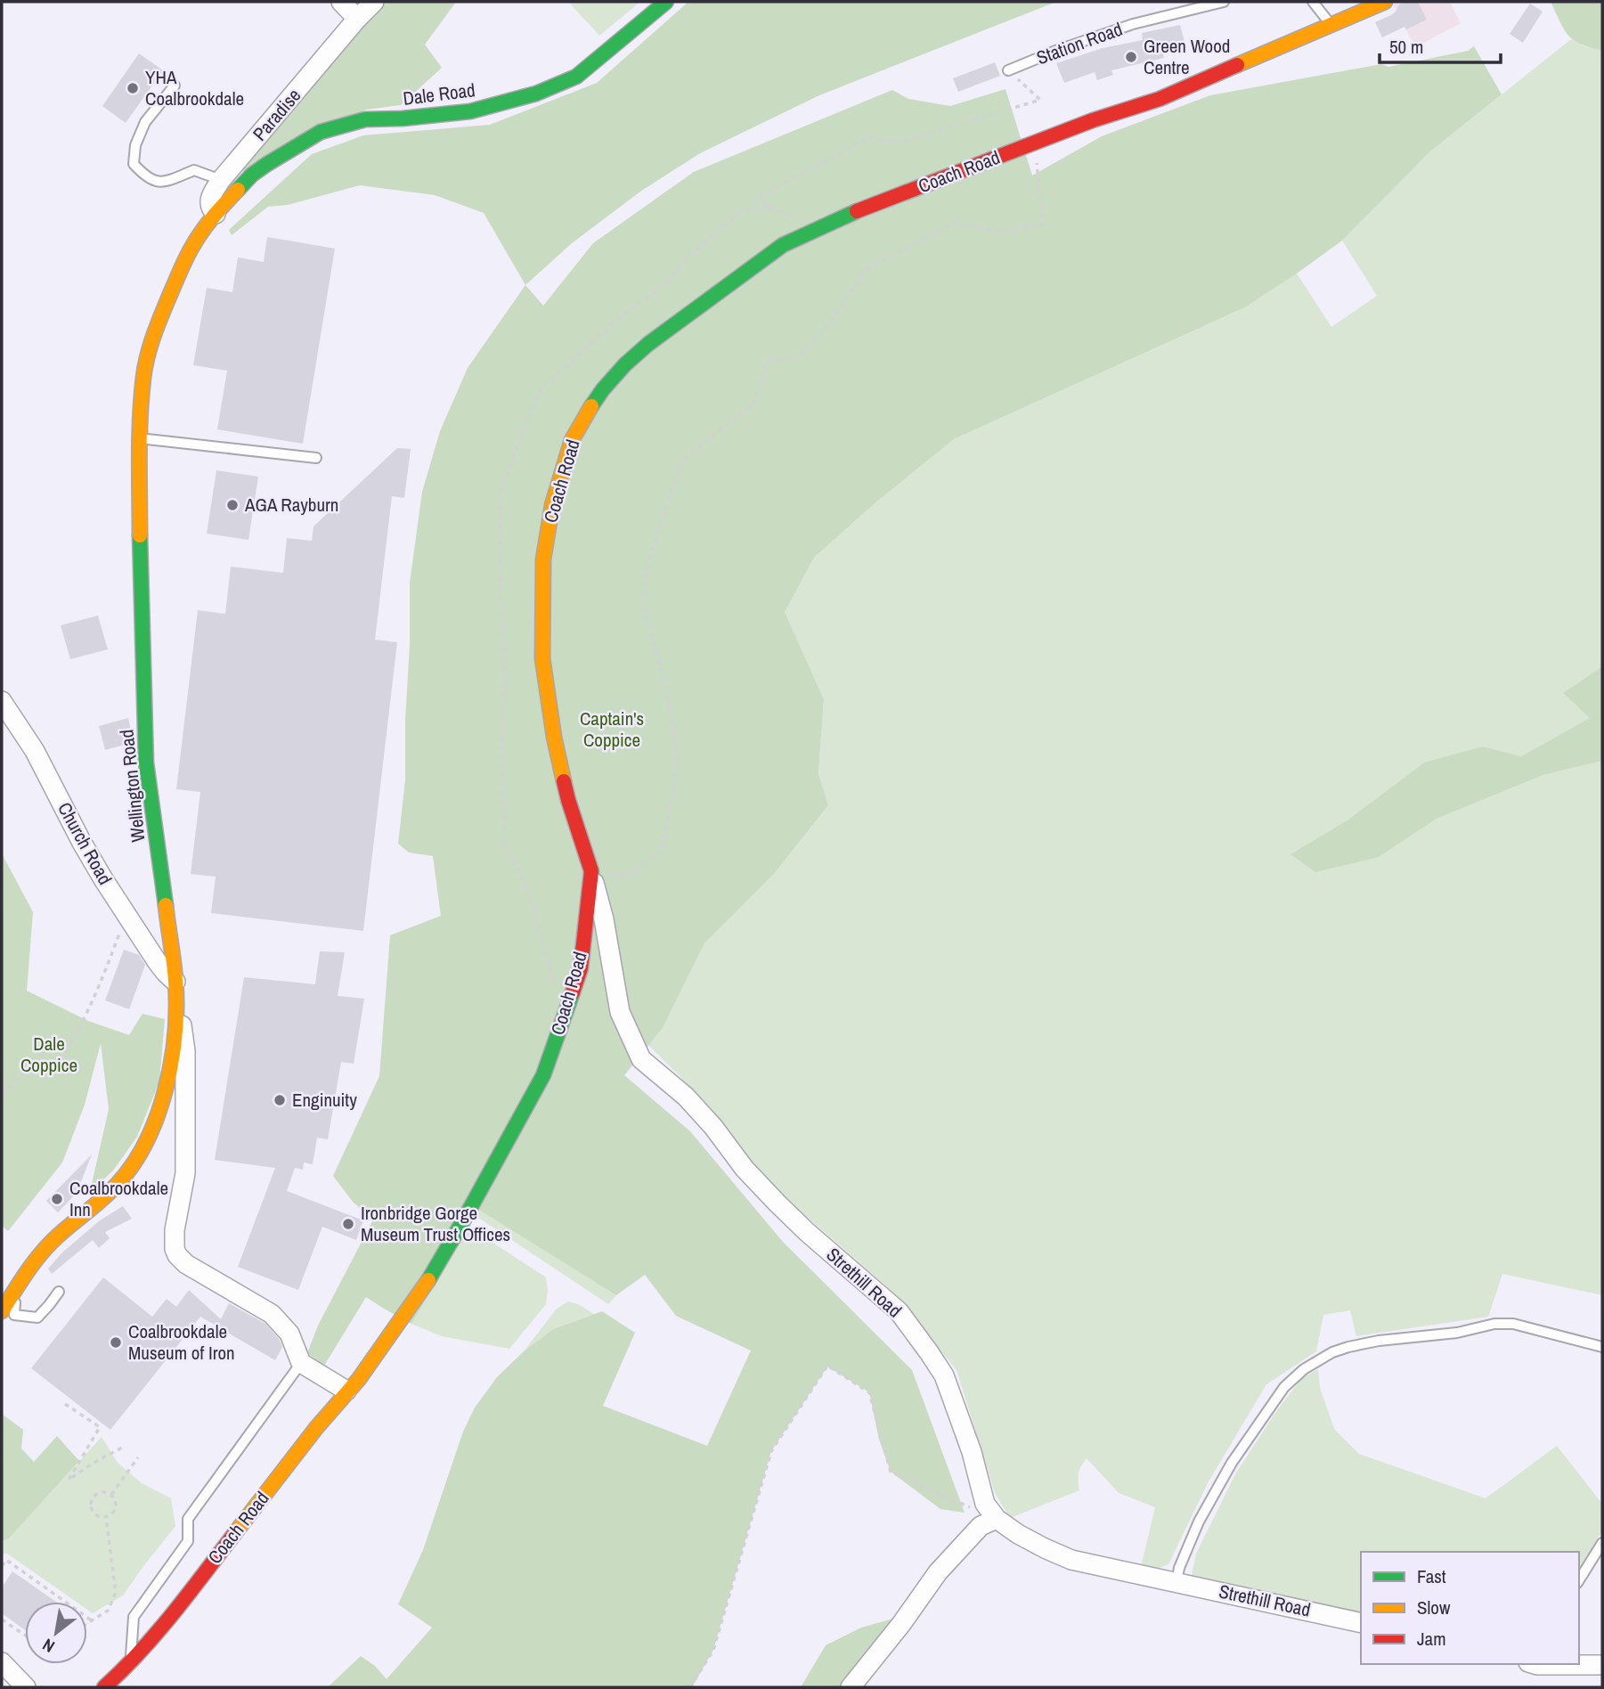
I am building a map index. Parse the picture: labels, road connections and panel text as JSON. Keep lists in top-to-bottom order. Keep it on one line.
{"streets":{"street":["Dale Road","Paradise","Coach Road","Wellington Road","Church Road","Strethill Road"],"lane":["Station Road"]},"crossings":[["Dale Road","Paradise"],["Dale Road","Wellington Road"],["Paradise","Wellington Road"],["Coach Road","Strethill Road"],["Wellington Road","Church Road"]],"parks":["Captain's Coppice","Dale Coppice"],"places":["Green Wood Centre","YHA Coalbrookdale","AGA Rayburn","Enginuity","Coalbrookdale Inn","Ironbridge Gorge Museum Trust Offices","Coalbrookdale Museum of Iron"],"legend":["Fast","Slow","Jam"],"scale_bar":"50 m","north":"bottom left"}
